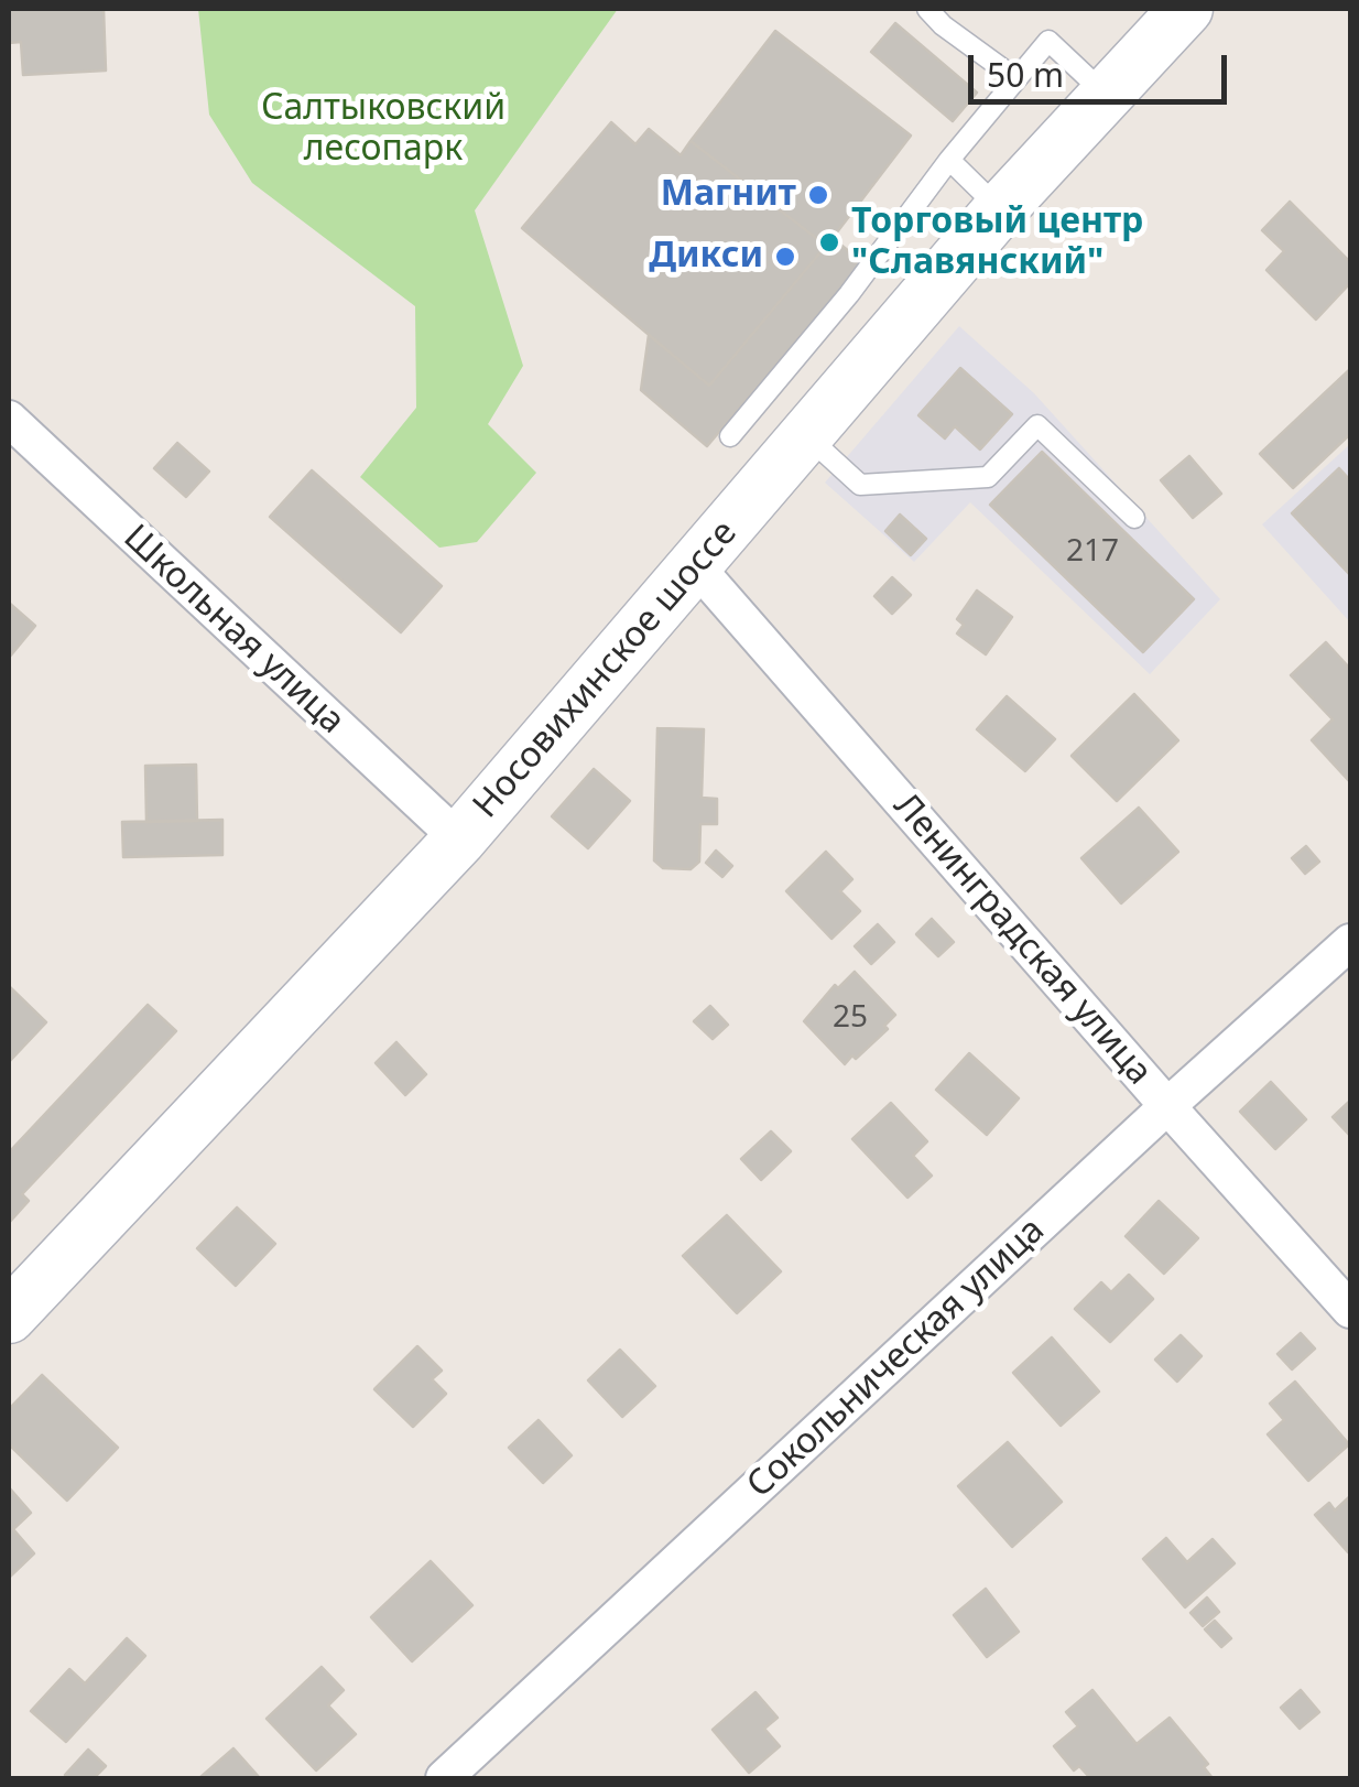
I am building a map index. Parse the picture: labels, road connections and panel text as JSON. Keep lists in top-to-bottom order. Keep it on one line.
{"streets":{"main road":["Носовихинское шоссе"],"street":["Школьная улица","Ленинградская улица","Сокольническая улица"]},"crossings":[["Школьная улица","Носовихинское шоссе"],["Носовихинское шоссе","Ленинградская улица"],["Ленинградская улица","Сокольническая улица"]],"parks":["Салтыковский лесопарк"],"places":["Магнит","Торговый центр \"Славянский\"","Дикси"],"house_numbers":["217","25"],"scale_bar":"50 m"}
